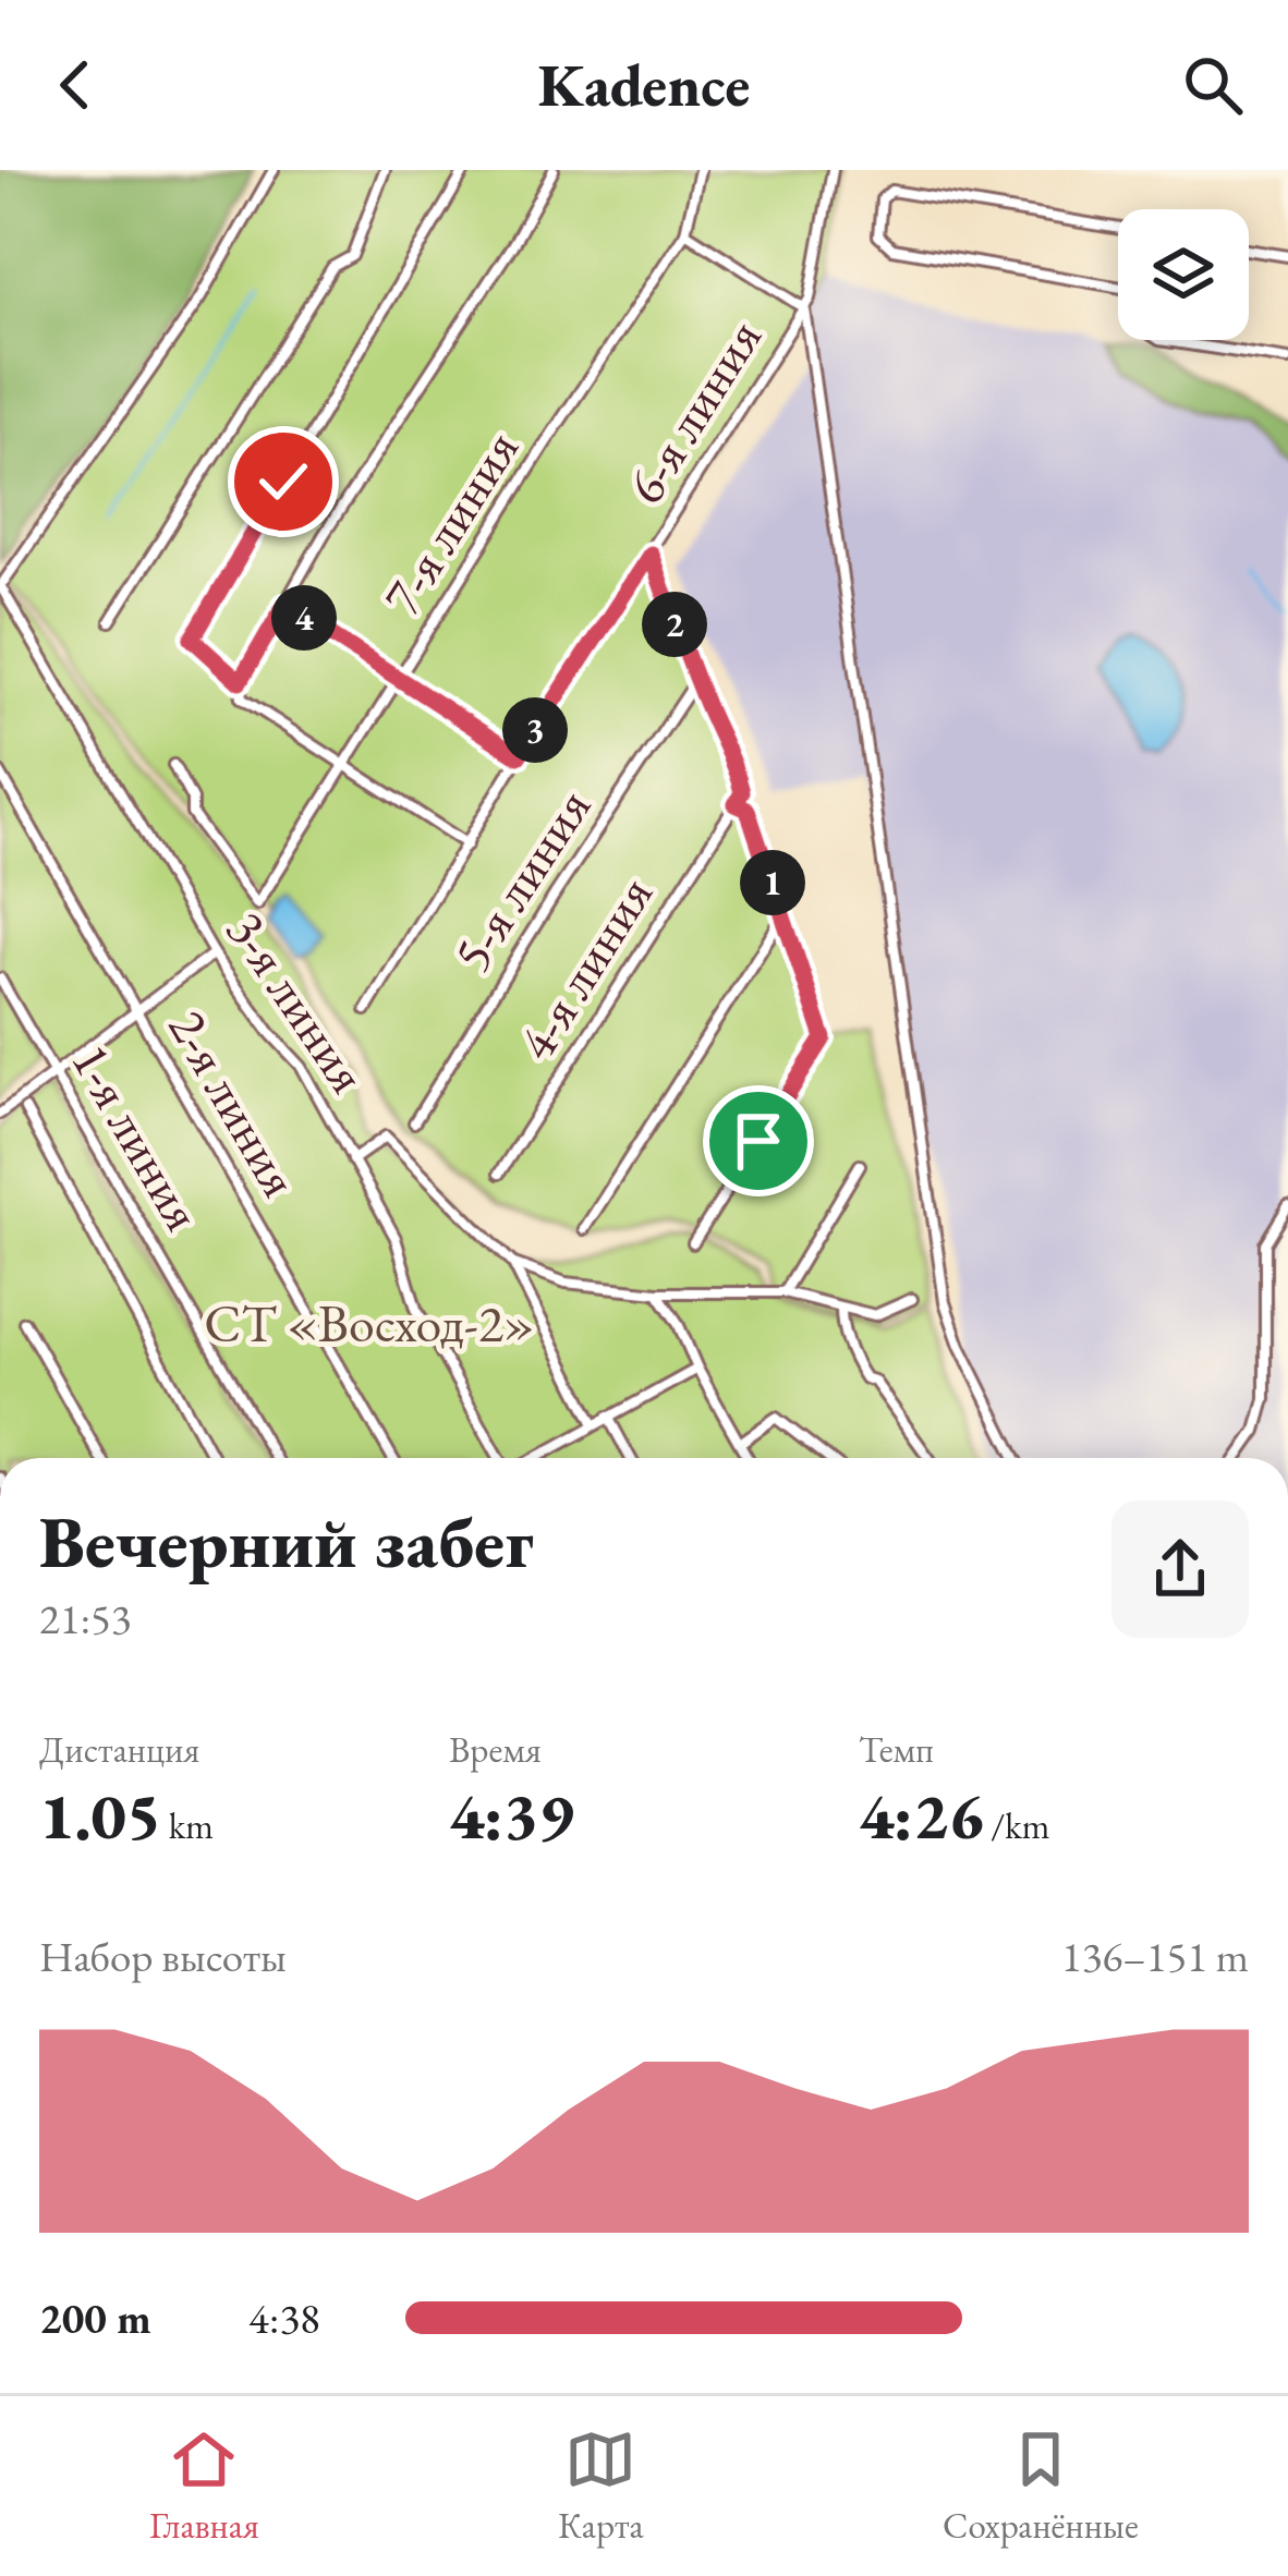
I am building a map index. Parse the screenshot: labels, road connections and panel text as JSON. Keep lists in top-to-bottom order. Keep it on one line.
{"streets":{"street":["6-я линия","7-я линия","5-я линия","4-я линия","3-я линия","2-я линия","1-я линия"]},"parks":["СТ «Восход-2»"],"page":{"header":"Kadence","pins":["4","2","3","1"],"heading":["Вечерний забег","21:53"],"stats":[["Дистанция","1.05 km"],["Время","4:39"],["Темп","4:26 /km"]],"chart":["Набор высоты","136–151 m"],"list":[{"name":"200 m","note":"4:38"}],"tabs":["Главная","Карта","Сохранённые"]}}
